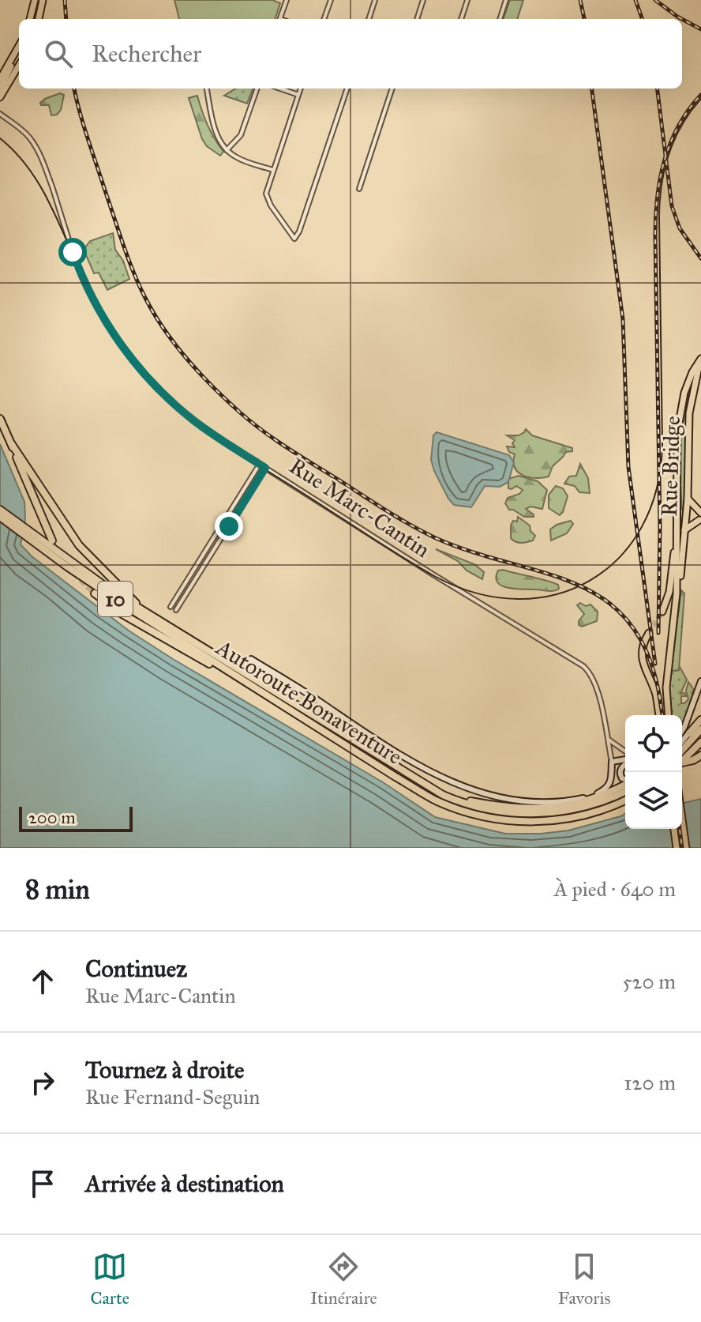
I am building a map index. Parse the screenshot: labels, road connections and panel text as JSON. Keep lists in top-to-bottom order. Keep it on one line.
{"streets":{"highway":["10","Autoroute Bonaventure"],"main road":["Rue Bridge"],"street":["Rue Marc-Cantin"]},"scale_bar":"200 m","page":{"search":"Rechercher","scale":"200 m","heading":["8 min","À pied · 640 m"],"list":[["Continuez","Rue Marc-Cantin","520 m"],["Tournez à droite","Rue Fernand-Seguin","120 m"],"Arrivée à destination"],"nav":["Carte","Itinéraire","Favoris"]}}
